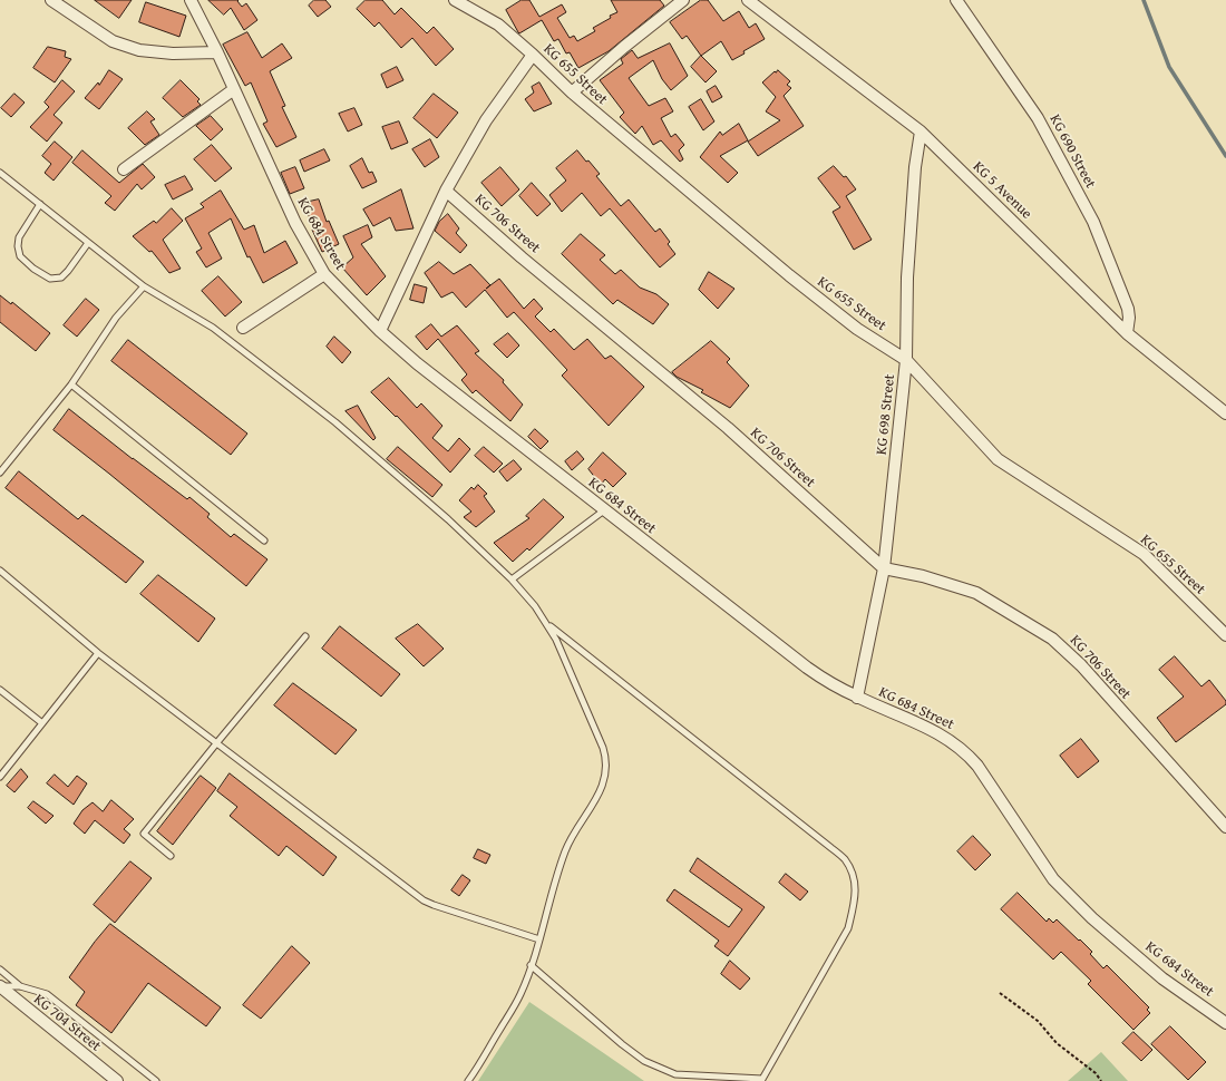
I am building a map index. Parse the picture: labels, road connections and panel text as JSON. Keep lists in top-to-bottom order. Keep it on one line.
{"streets":{"street":["KG 655 Street","KG 690 Street","KG 5 Avenue","KG 706 Street","KG 684 Street","KG 698 Street","KG 704 Street"]},"crossings":[["KG 655 Street","KG 698 Street"],["KG 690 Street","KG 5 Avenue"],["KG 5 Avenue","KG 698 Street"],["KG 706 Street","KG 698 Street"],["KG 684 Street","KG 698 Street"]]}
